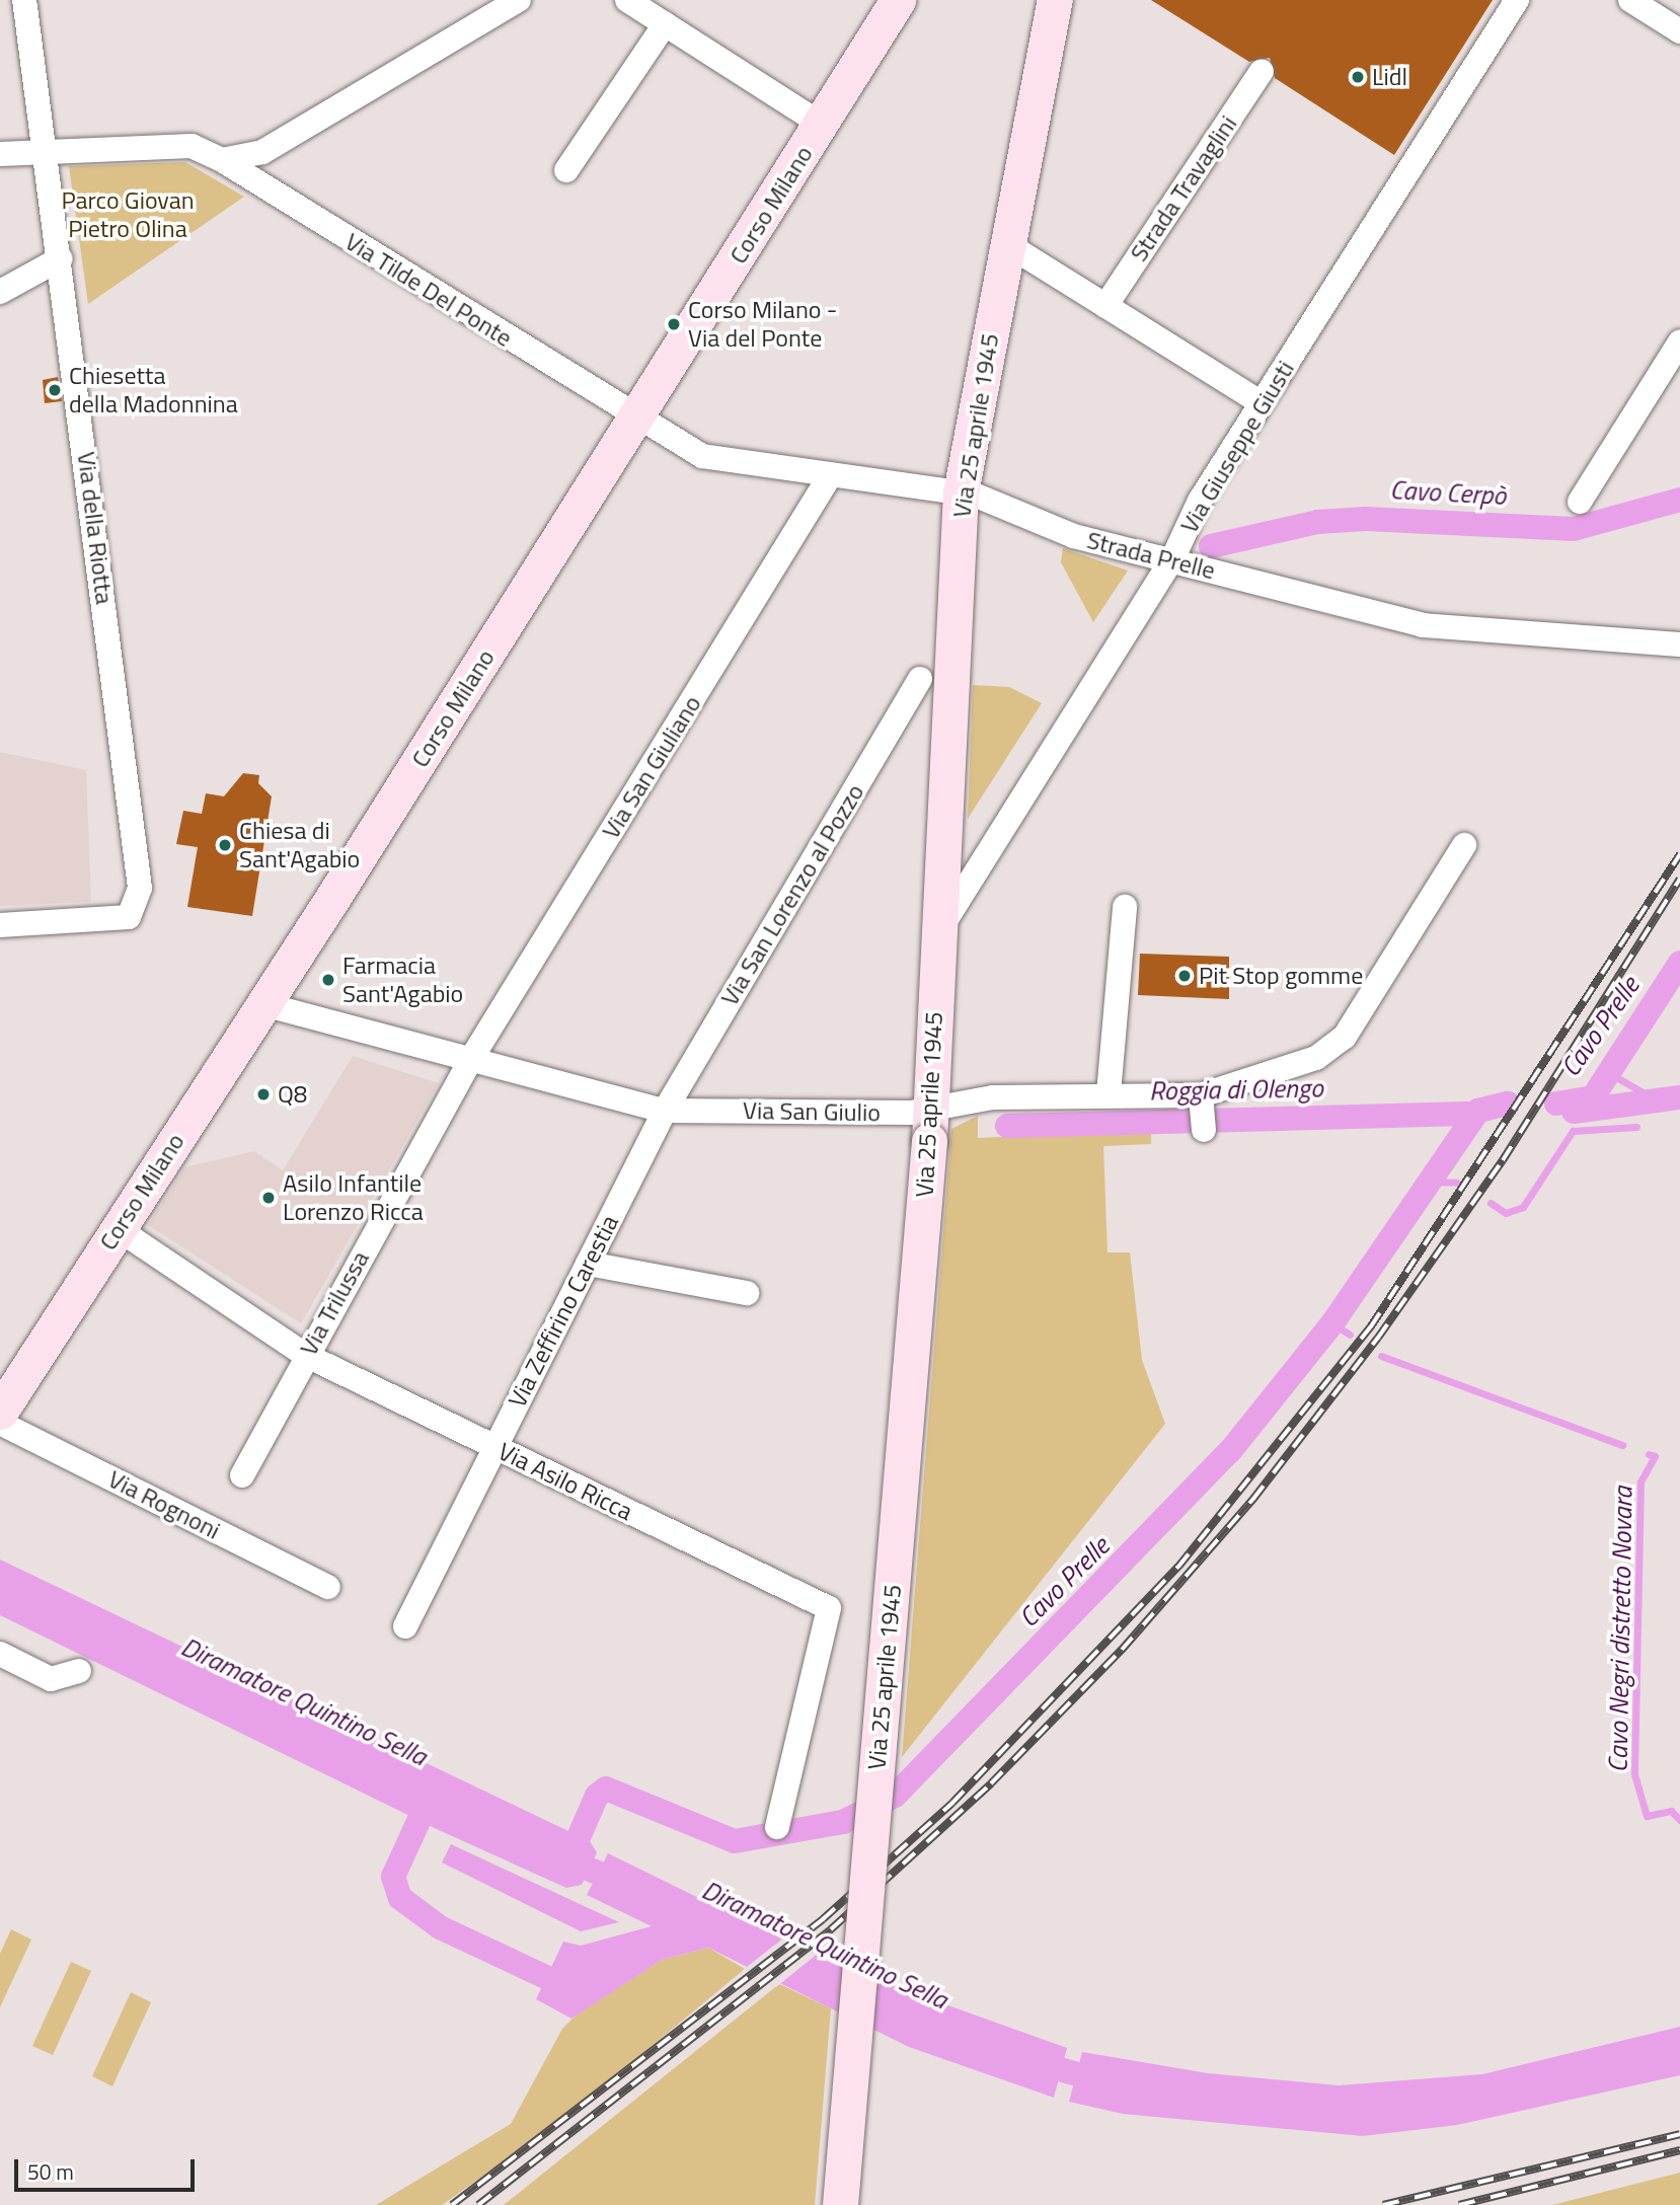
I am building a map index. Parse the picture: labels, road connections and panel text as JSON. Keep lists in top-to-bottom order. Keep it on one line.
{"streets":{"street":["Strada Travaglini","Corso Milano","Via Tilde Del Ponte","Via 25 aprile 1945","Via Giuseppe Giusti","Via della Riotta","Strada Prelle","Via San Giuliano","Via San Lorenzo al Pozzo","Via San Giulio","Via Trilussa","Via Zeffirino Carestia","Via Asilo Ricca","Via Rognoni"]},"crossings":[["Corso Milano","Via Tilde Del Ponte"],["Corso Milano","Strada Prelle"],["Corso Milano","Via San Giulio"],["Corso Milano","Via Asilo Ricca"],["Via Tilde Del Ponte","Via della Riotta"],["Via Tilde Del Ponte","Strada Prelle"],["Via 25 aprile 1945","Via Giuseppe Giusti"],["Via 25 aprile 1945","Strada Prelle"],["Via 25 aprile 1945","Via San Giulio"],["Via Giuseppe Giusti","Strada Prelle"],["Strada Prelle","Via San Giuliano"],["Via San Giuliano","Via San Giulio"],["Via San Giuliano","Via Trilussa"],["Via San Lorenzo al Pozzo","Via San Giulio"],["Via San Lorenzo al Pozzo","Via Zeffirino Carestia"],["Via San Giulio","Via Trilussa"],["Via San Giulio","Via Zeffirino Carestia"],["Via Trilussa","Via Asilo Ricca"],["Via Zeffirino Carestia","Via Asilo Ricca"]],"water":["Cavo Cerpò","Cavo Prelle","Roggia di Olengo","Cavo Negri distretto Novara","Diramatore Quintino Sella"],"parks":["Parco Giovan Pietro Olina"],"places":["Lidl","Corso Milano - Via del Ponte","Chiesetta della Madonnina","Chiesa di Sant'Agabio","Pit Stop gomme","Farmacia Sant'Agabio","Q8","Asilo Infantile Lorenzo Ricca"],"scale_bar":"50 m"}
